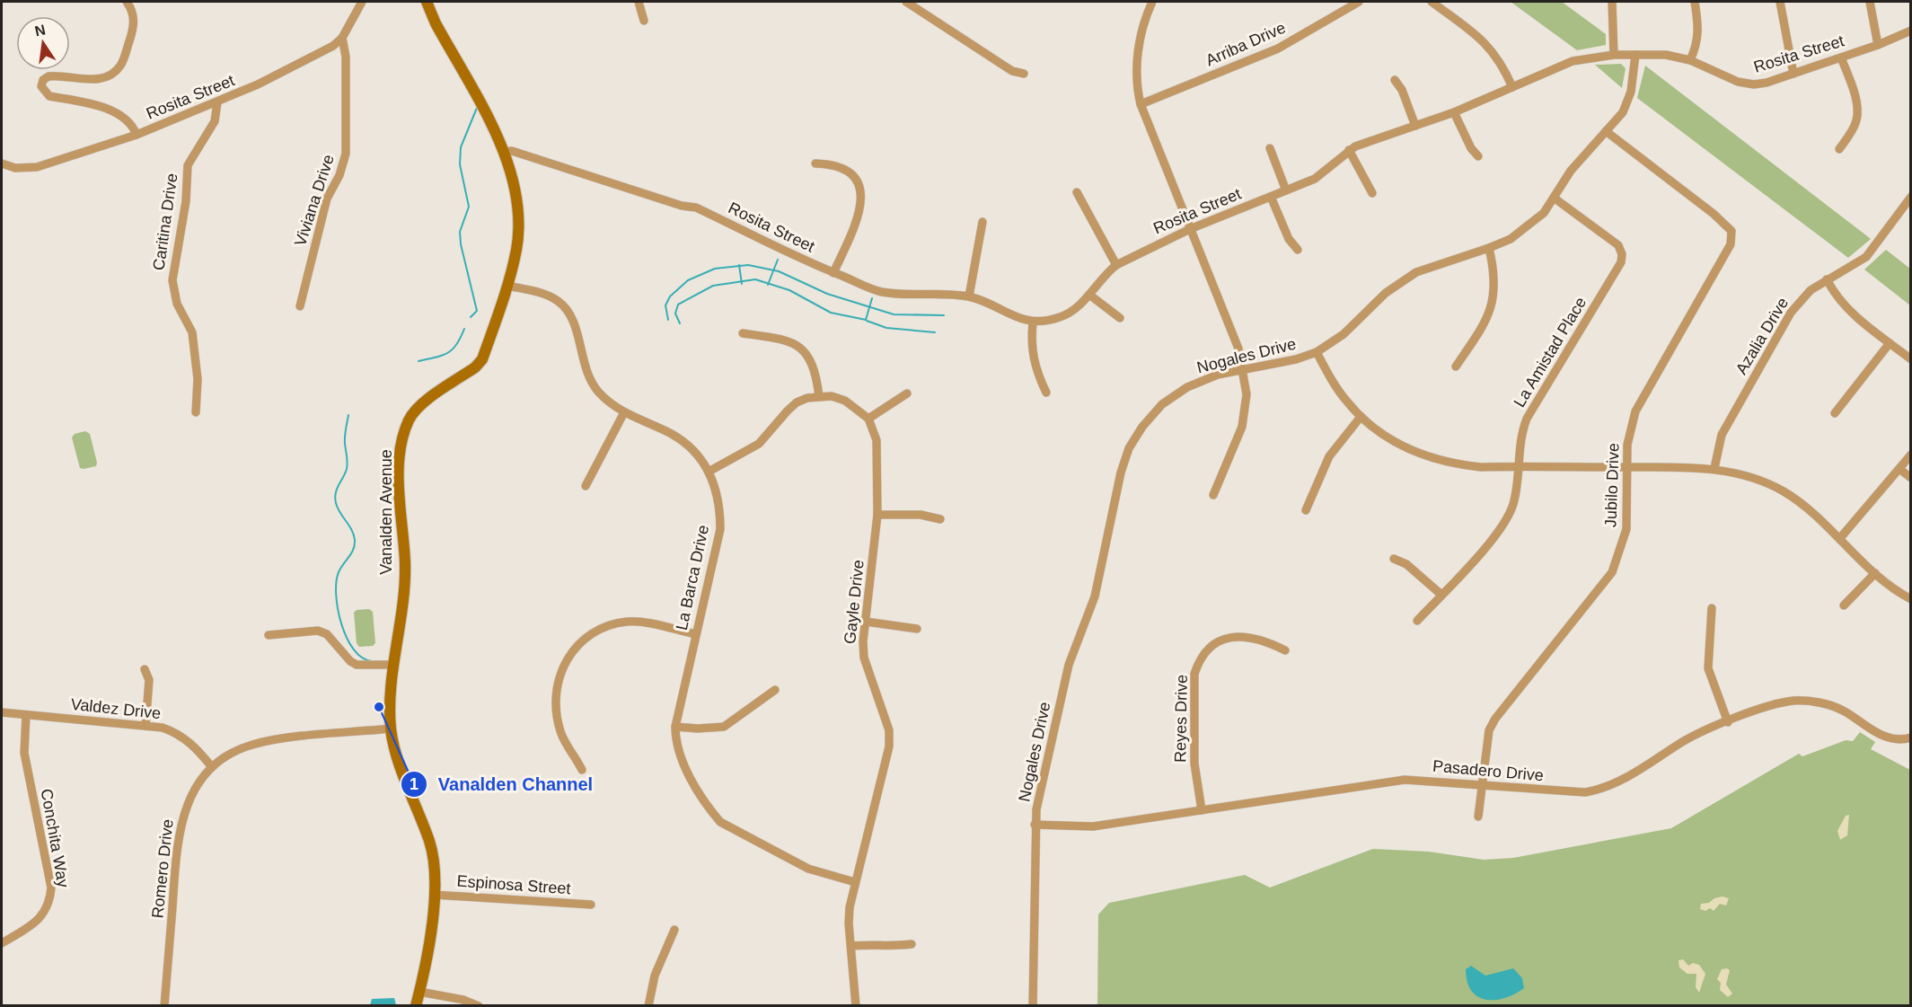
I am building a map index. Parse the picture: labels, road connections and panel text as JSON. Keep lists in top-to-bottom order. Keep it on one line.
{"streets":{"main road":["Vanalden Avenue"],"street":["Arriba Drive","Rosita Street","Viviana Drive","Caritina Drive","Azalia Drive","La Amistad Place","Nogales Drive","Jubilo Drive","La Barca Drive","Gayle Drive","Valdez Drive","Reyes Drive","Pasadero Drive","Conchita Way","Romero Drive","Espinosa Street"]},"crossings":[["Rosita Street","Viviana Drive"],["Rosita Street","Caritina Drive"],["Rosita Street","Nogales Drive"],["Rosita Street","Vanalden Avenue"],["La Amistad Place","Nogales Drive"],["Nogales Drive","Jubilo Drive"],["Nogales Drive","Pasadero Drive"],["Jubilo Drive","Pasadero Drive"],["Vanalden Avenue","La Barca Drive"],["Vanalden Avenue","Romero Drive"],["Vanalden Avenue","Espinosa Street"],["La Barca Drive","Gayle Drive"],["Valdez Drive","Conchita Way"],["Valdez Drive","Romero Drive"],["Reyes Drive","Pasadero Drive"]],"places":["Vanalden Channel"],"north":"top"}
